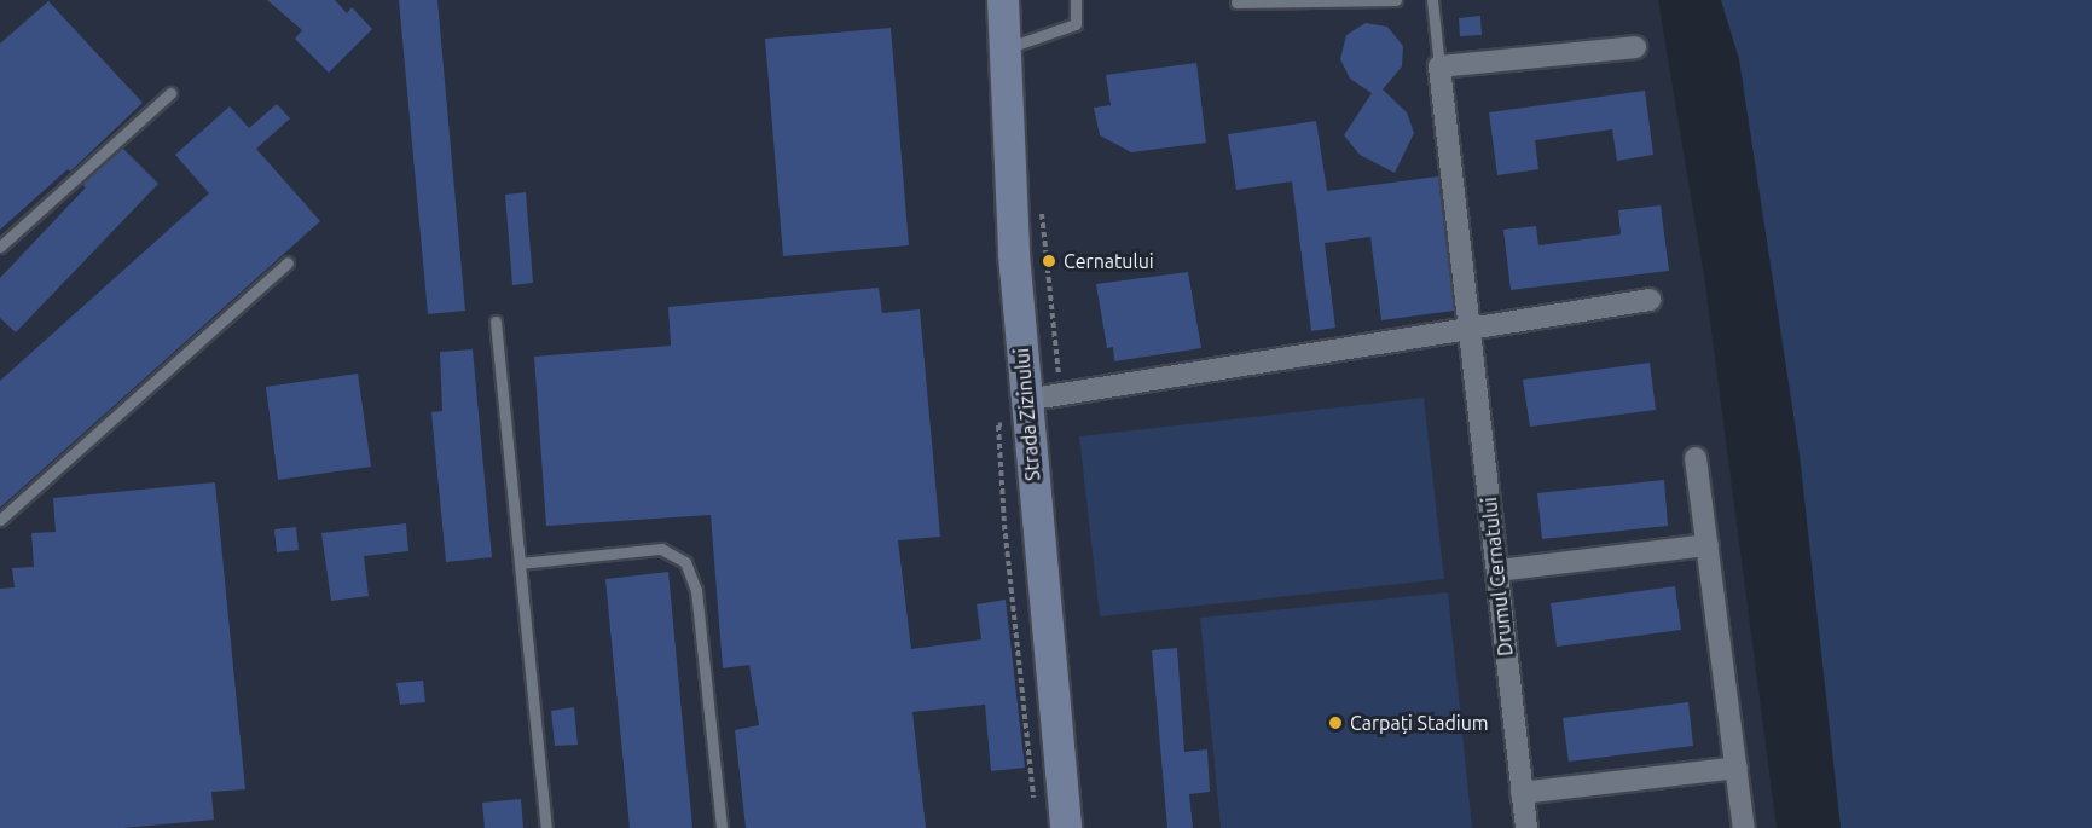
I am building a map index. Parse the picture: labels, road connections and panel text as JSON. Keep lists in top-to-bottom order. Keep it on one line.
{"streets":{"main road":["Strada Zizinului"],"street":["Drumul Cernatului"]},"places":["Cernatului","Carpați Stadium"]}
